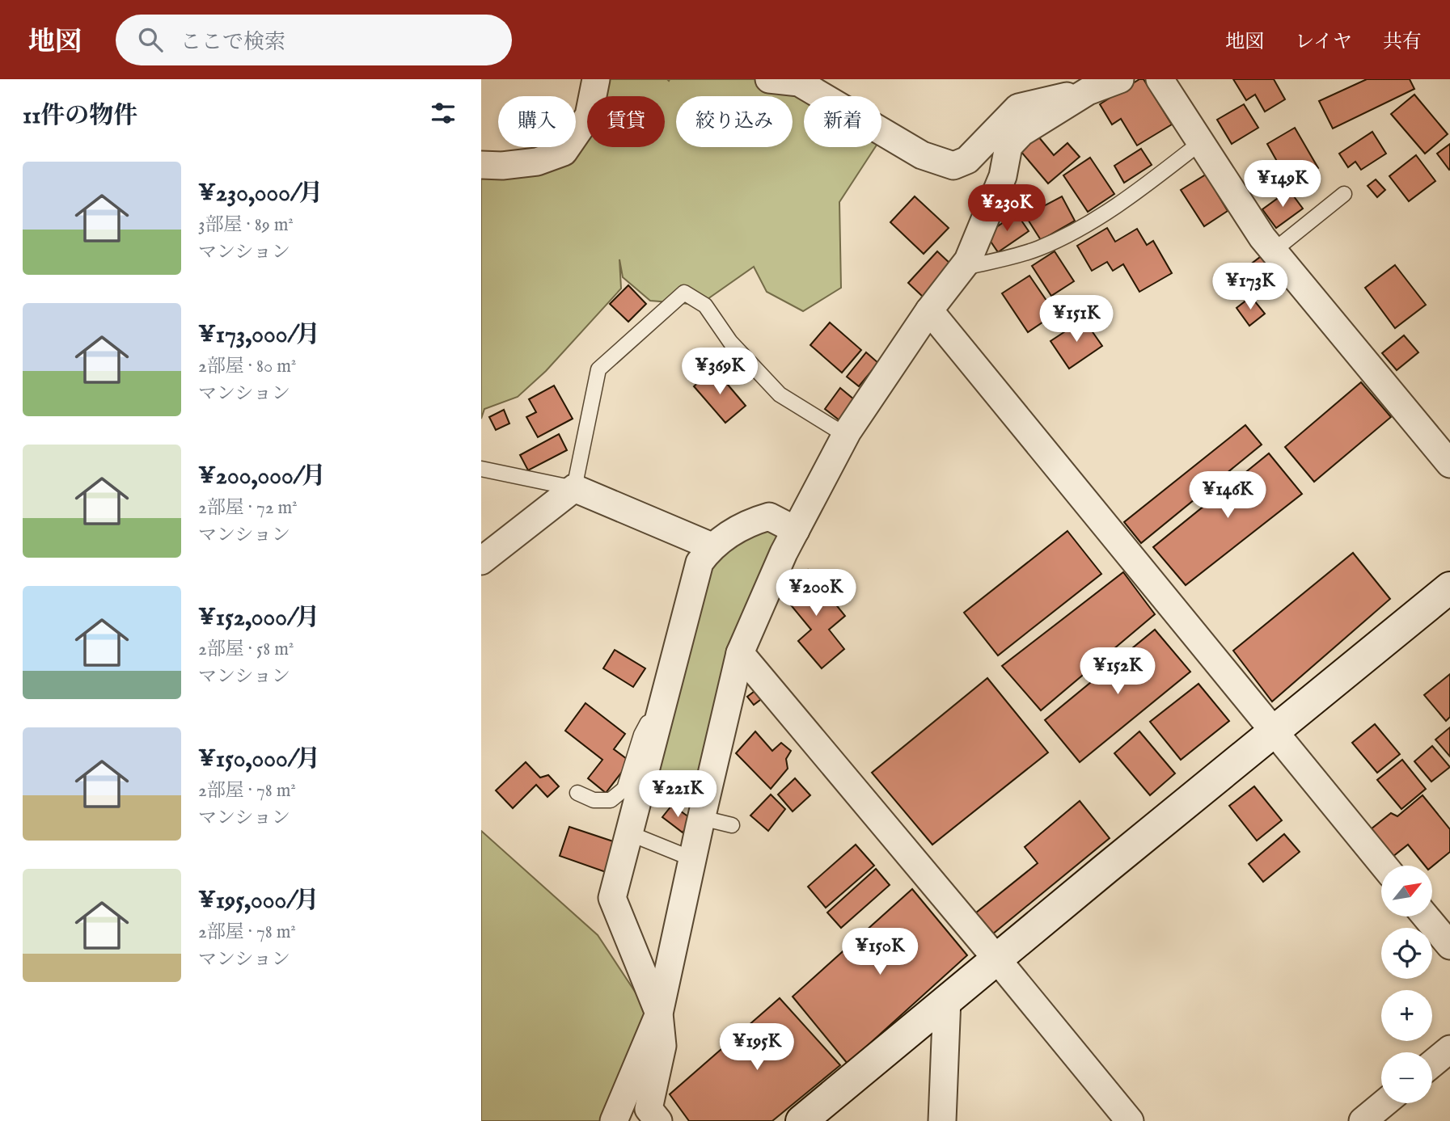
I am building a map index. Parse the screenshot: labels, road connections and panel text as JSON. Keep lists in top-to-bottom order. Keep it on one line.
{"north":"top right","page":{"header":"地図","search":"ここで検索","nav":["地図","レイヤ","共有"],"heading":"11件の物件","chip":["購入","賃貸","絞り込み","新着"],"list":[{"name":"¥230,000/月","note":"3部屋 · 89 m² · マンション"},{"name":"¥173,000/月","note":"2部屋 · 80 m² · マンション"},{"name":"¥200,000/月","note":"2部屋 · 72 m² · マンション"},{"name":"¥152,000/月","note":"2部屋 · 58 m² · マンション"},{"name":"¥150,000/月","note":"2部屋 · 78 m² · マンション"},{"name":"¥195,000/月","note":"2部屋 · 78 m² · マンション"}],"price":["¥149K","¥230K","¥173K","¥151K","¥369K","¥146K","¥200K","¥152K","¥221K","¥150K","¥195K"],"map_buttons":["+","−"]}}
